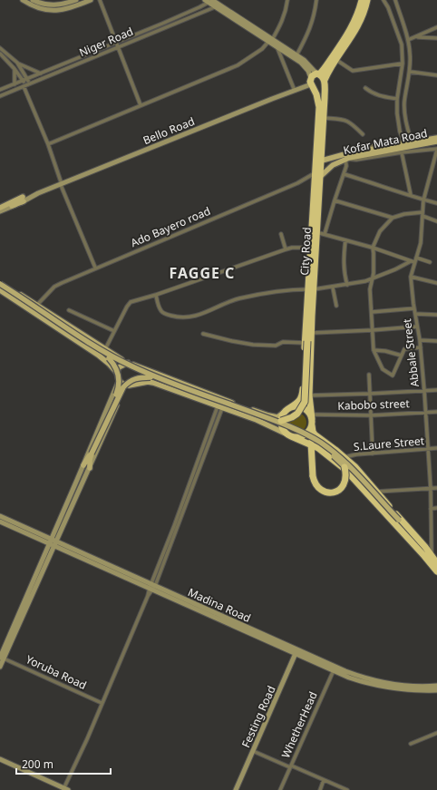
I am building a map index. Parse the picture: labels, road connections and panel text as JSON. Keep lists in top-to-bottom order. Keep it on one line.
{"streets":{"highway":["City Road"],"main road":["Bello Road","Kofar Mata Road","Madina Road","Festing Road"],"street":["Niger Road","Ado Bayero road","Abbale Street","Kabobo street","S.Laure Street","Yoruba Road","WhetherHead"]},"crossings":[["Bello Road","City Road"],["Kofar Mata Road","Ado Bayero road"],["Kofar Mata Road","City Road"],["Ado Bayero road","City Road"],["City Road","Kabobo street"],["Abbale Street","Kabobo street"],["Abbale Street","S.Laure Street"],["Madina Road","Festing Road"],["Madina Road","WhetherHead"]],"districts":["FAGGE C"],"scale_bar":"200 m"}
